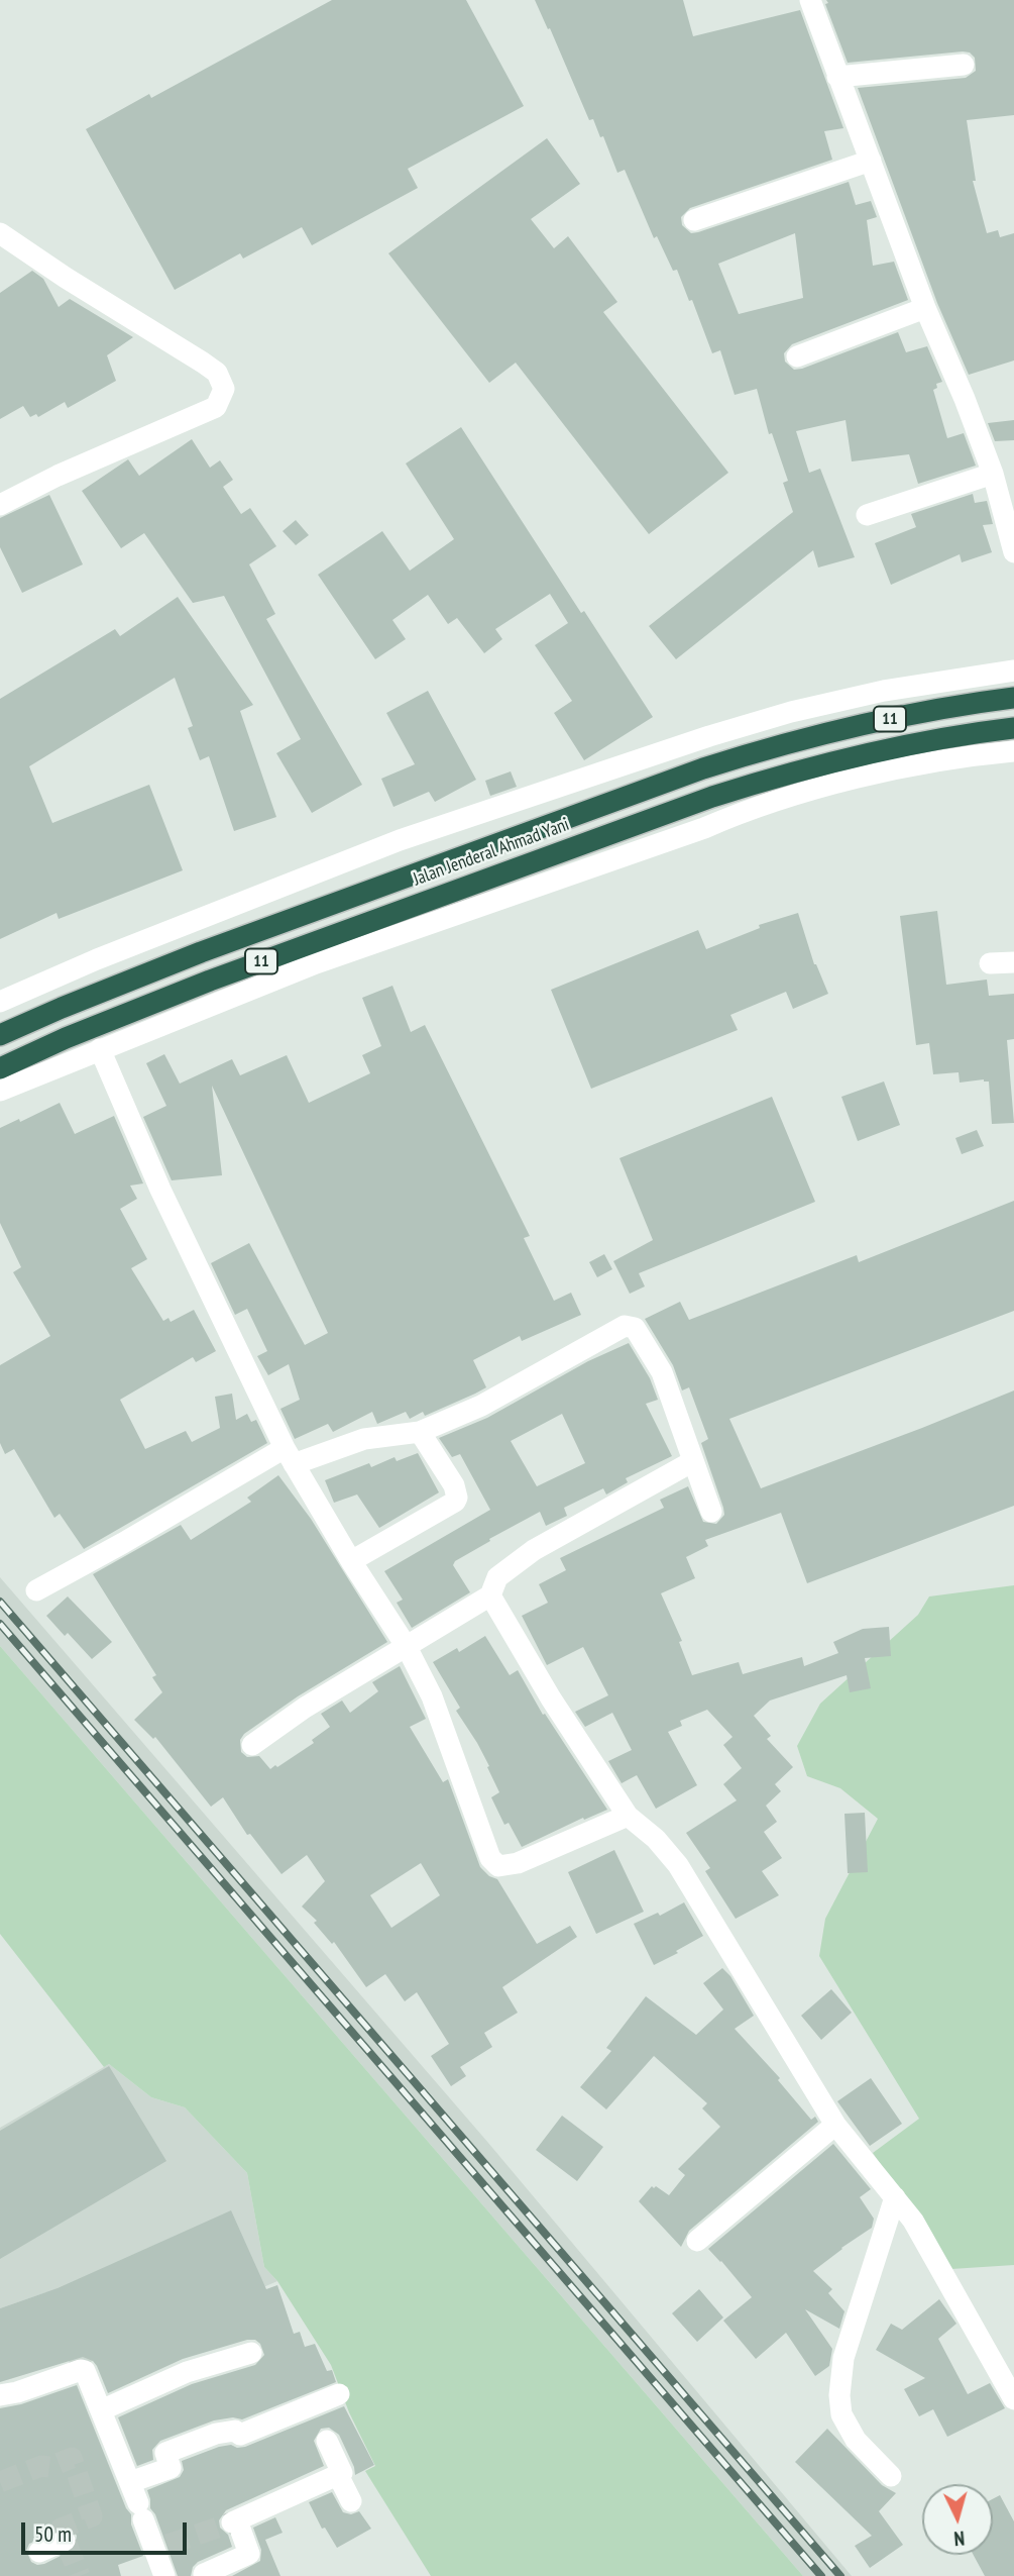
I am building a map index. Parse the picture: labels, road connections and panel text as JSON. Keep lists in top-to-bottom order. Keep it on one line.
{"streets":{"highway":["11","Jalan Jenderal Ahmad Yani"]},"scale_bar":"50 m","north":"bottom"}
